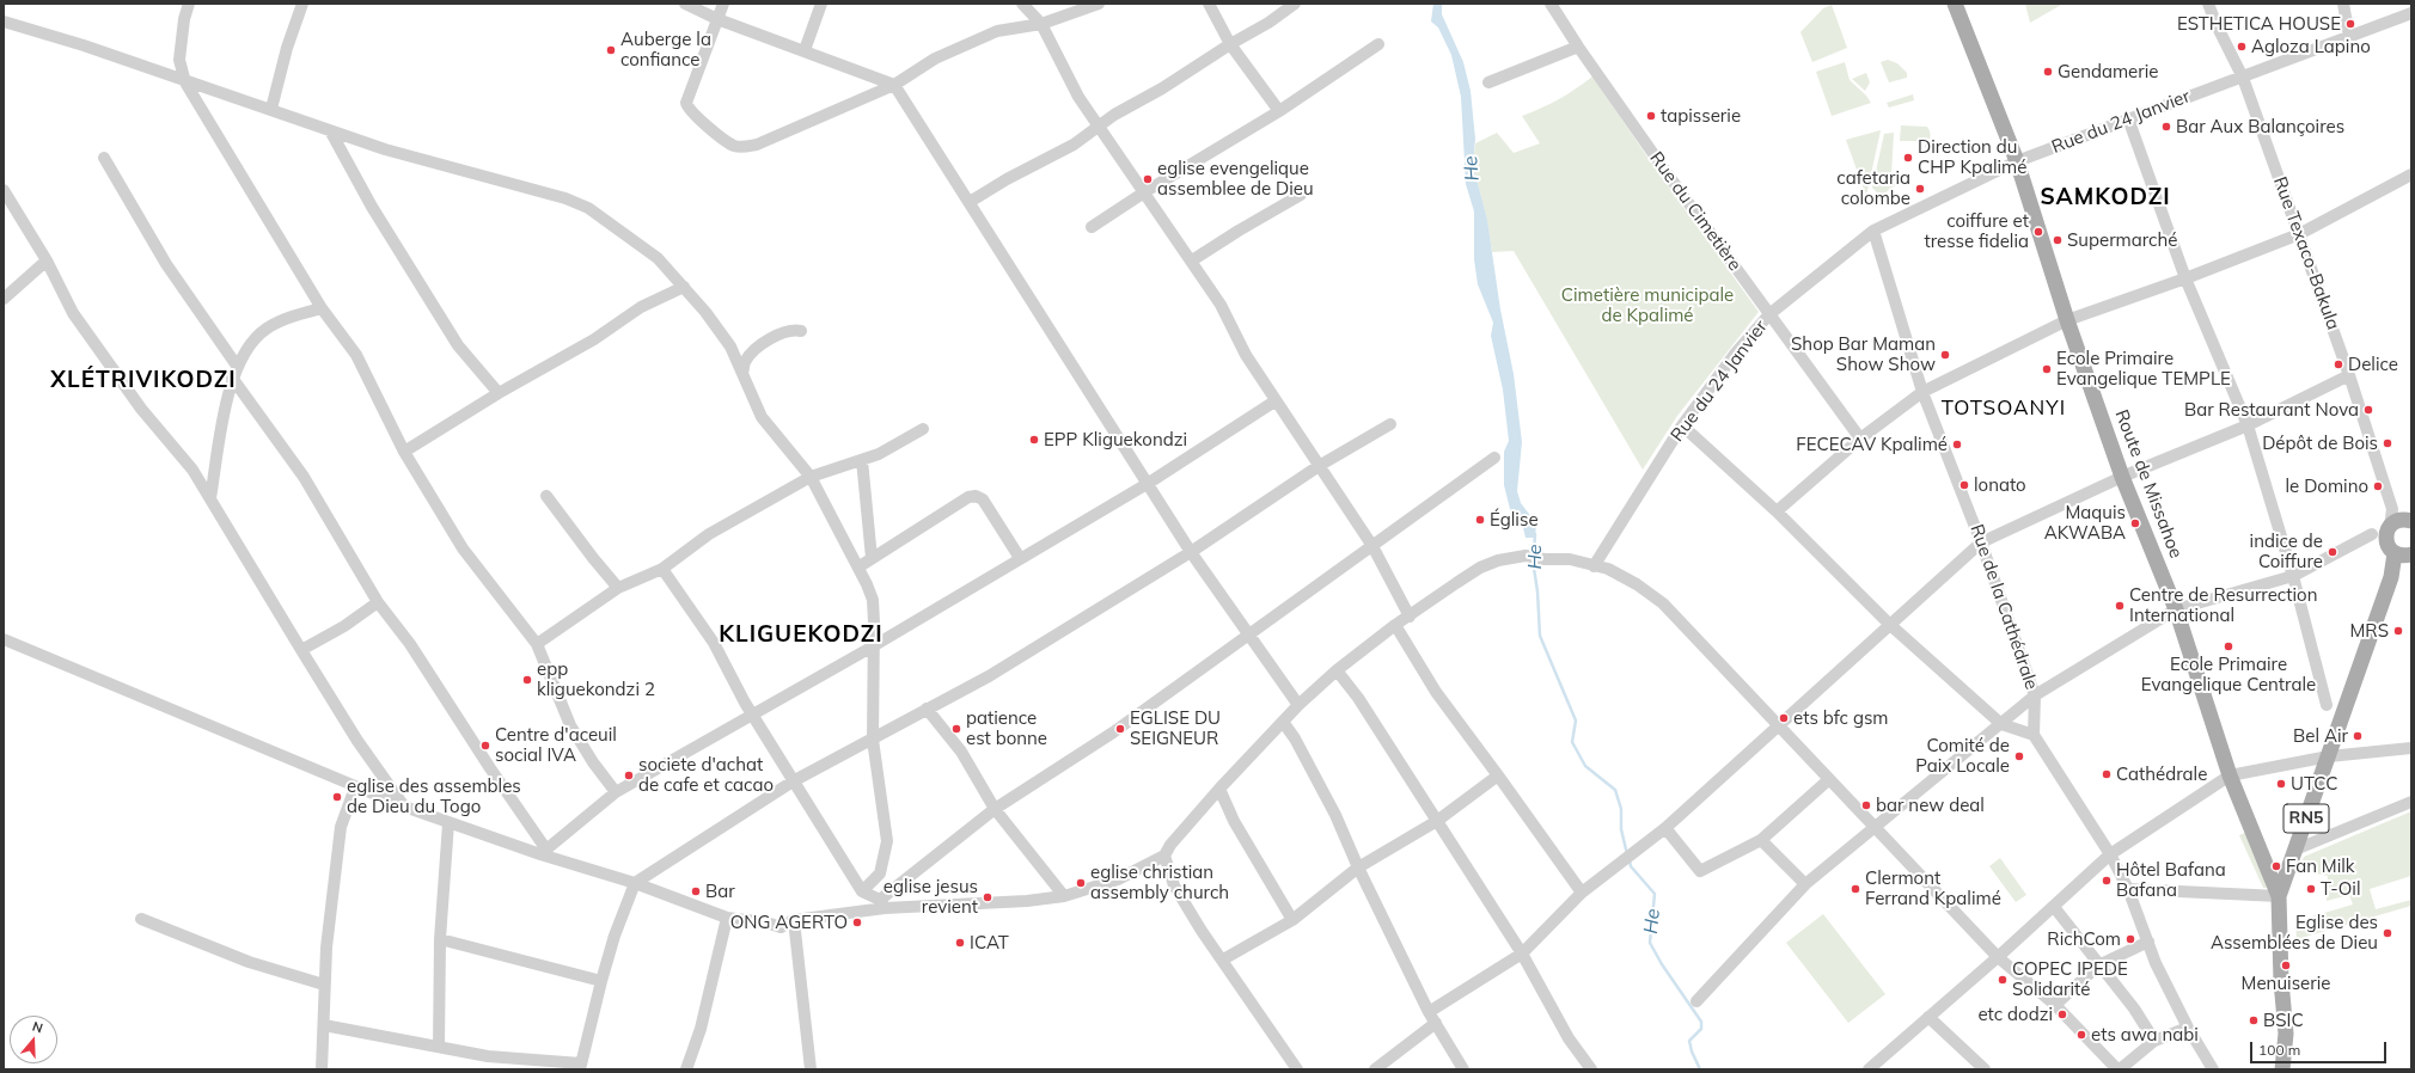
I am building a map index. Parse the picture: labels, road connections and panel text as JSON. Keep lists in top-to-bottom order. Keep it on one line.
{"streets":{"main road":["Route de Missahoe","RN5"],"street":["Rue du 24 Janvier","Rue du Cimetière","Rue Texaco-Bakula","Rue de la Cathédrale"]},"crossings":[["Rue du 24 Janvier","Rue du Cimetière"],["Rue du 24 Janvier","Rue Texaco-Bakula"],["Rue du 24 Janvier","Route de Missahoe"],["Rue du 24 Janvier","Rue de la Cathédrale"],["Rue Texaco-Bakula","RN5"],["Route de Missahoe","RN5"]],"districts":["SAMKODZI","XLÉTRIVIKODZI","TOTSOANYI","KLIGUEKODZI"],"water":["He"],"parks":["Cimetière municipale de Kpalimé"],"places":["ESTHETICA HOUSE","Agloza Lapino","Auberge la confiance","Gendamerie","tapisserie","Bar Aux Balançoires","Direction du CHP Kpalimé","eglise evengelique assemblee de Dieu","cafetaria colombe","coiffure et tresse fidelia","Supermarché","Shop Bar Maman Show Show","Delice","Ecole Primaire Evangelique TEMPLE","Bar Restaurant Nova","EPP Kliguekondzi","Dépôt de Bois","FECECAV Kpalimé","lonato","le Domino","Église","Maquis AKWABA","indice de Coiffure","Centre de Resurrection International","MRS","Ecole Primaire Evangelique Centrale","epp kliguekondzi 2","ets bfc gsm","patience est bonne","EGLISE DU SEIGNEUR","Bel Air","Centre d'aceuil social IVA","Comité de Paix Locale","Cathédrale","societe d'achat de cafe et cacao","UTCC","eglise des assembles de Dieu du Togo","bar new deal","Fan Milk","Hôtel Bafana Bafana","eglise christian assembly church","Clermont Ferrand Kpalimé","T-Oil","Bar","eglise jesus revient","ONG AGERTO","Eglise des Assemblées de Dieu","RichCom","ICAT","Menuiserie","COPEC IPEDE Solidarité","etc dodzi","BSIC","ets awa nabi"],"scale_bar":"100 m","north":"top"}
